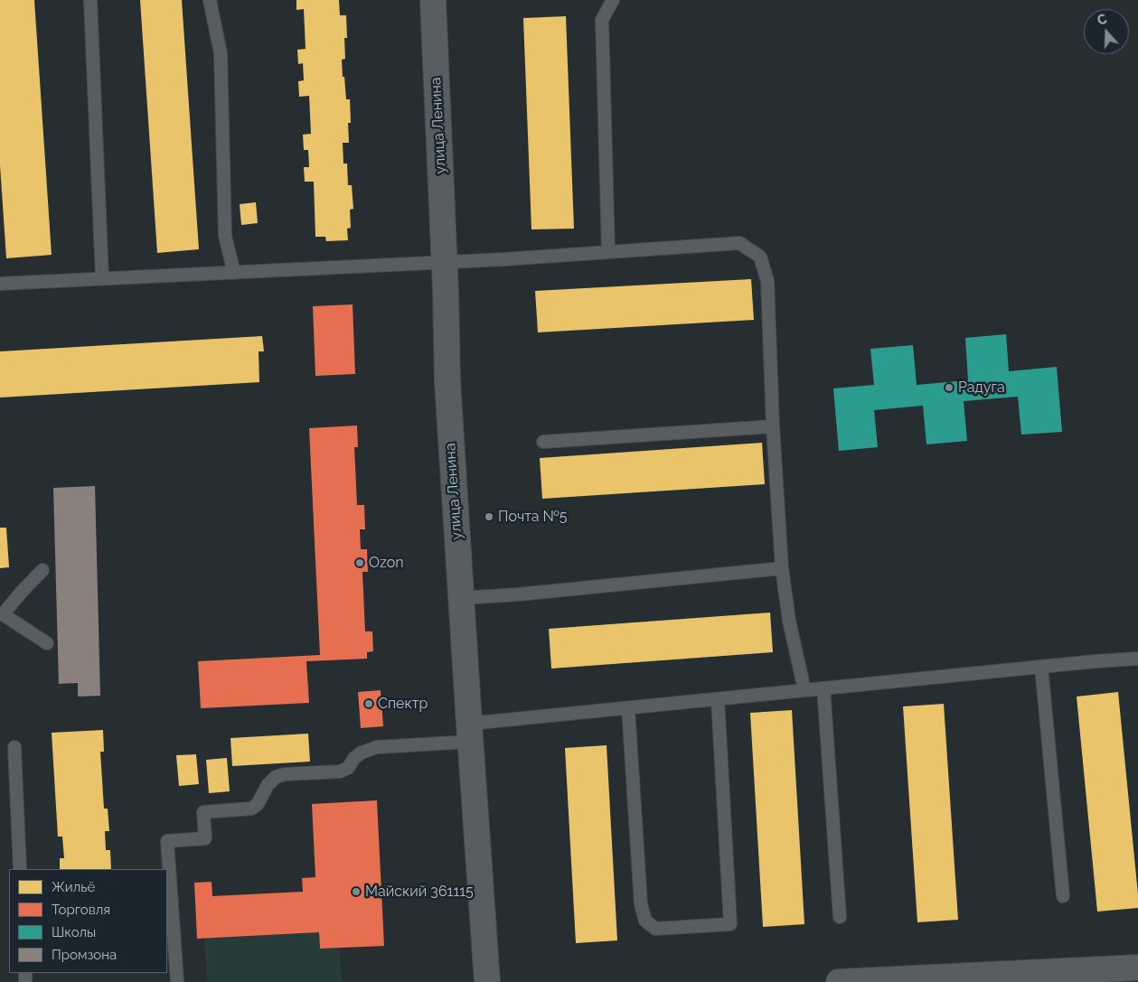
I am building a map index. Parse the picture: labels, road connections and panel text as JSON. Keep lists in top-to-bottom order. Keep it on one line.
{"streets":{"street":["улица Ленина"]},"places":["Радуга","Почта №5","Ozon","Спектр","Майский 361115"],"legend":["Жильё","Торговля","Школы","Промзона"],"north":"top"}
